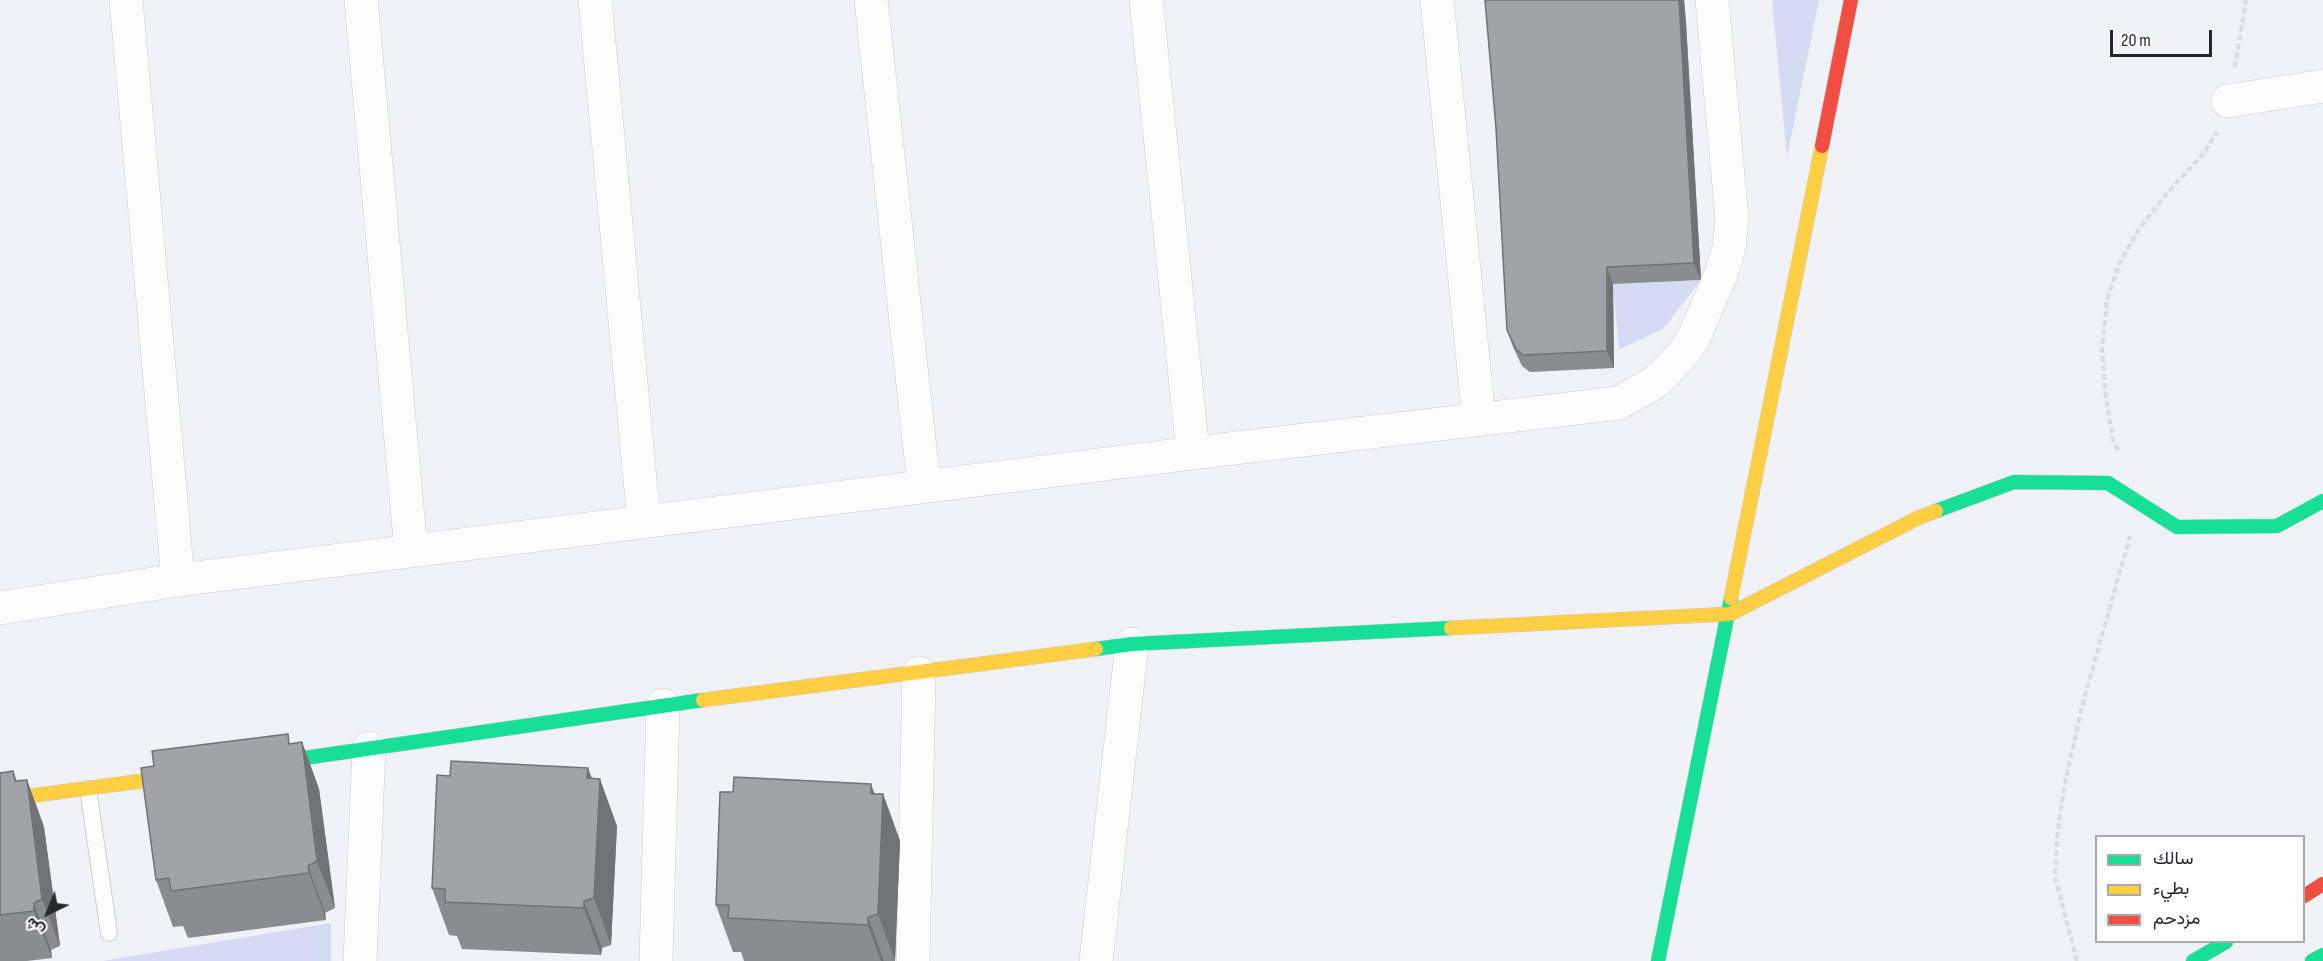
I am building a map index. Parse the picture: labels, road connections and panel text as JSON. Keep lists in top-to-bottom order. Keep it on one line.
{"legend":["سالك","بطيء","مزدحم"],"scale_bar":"20 m","north":"bottom left"}
